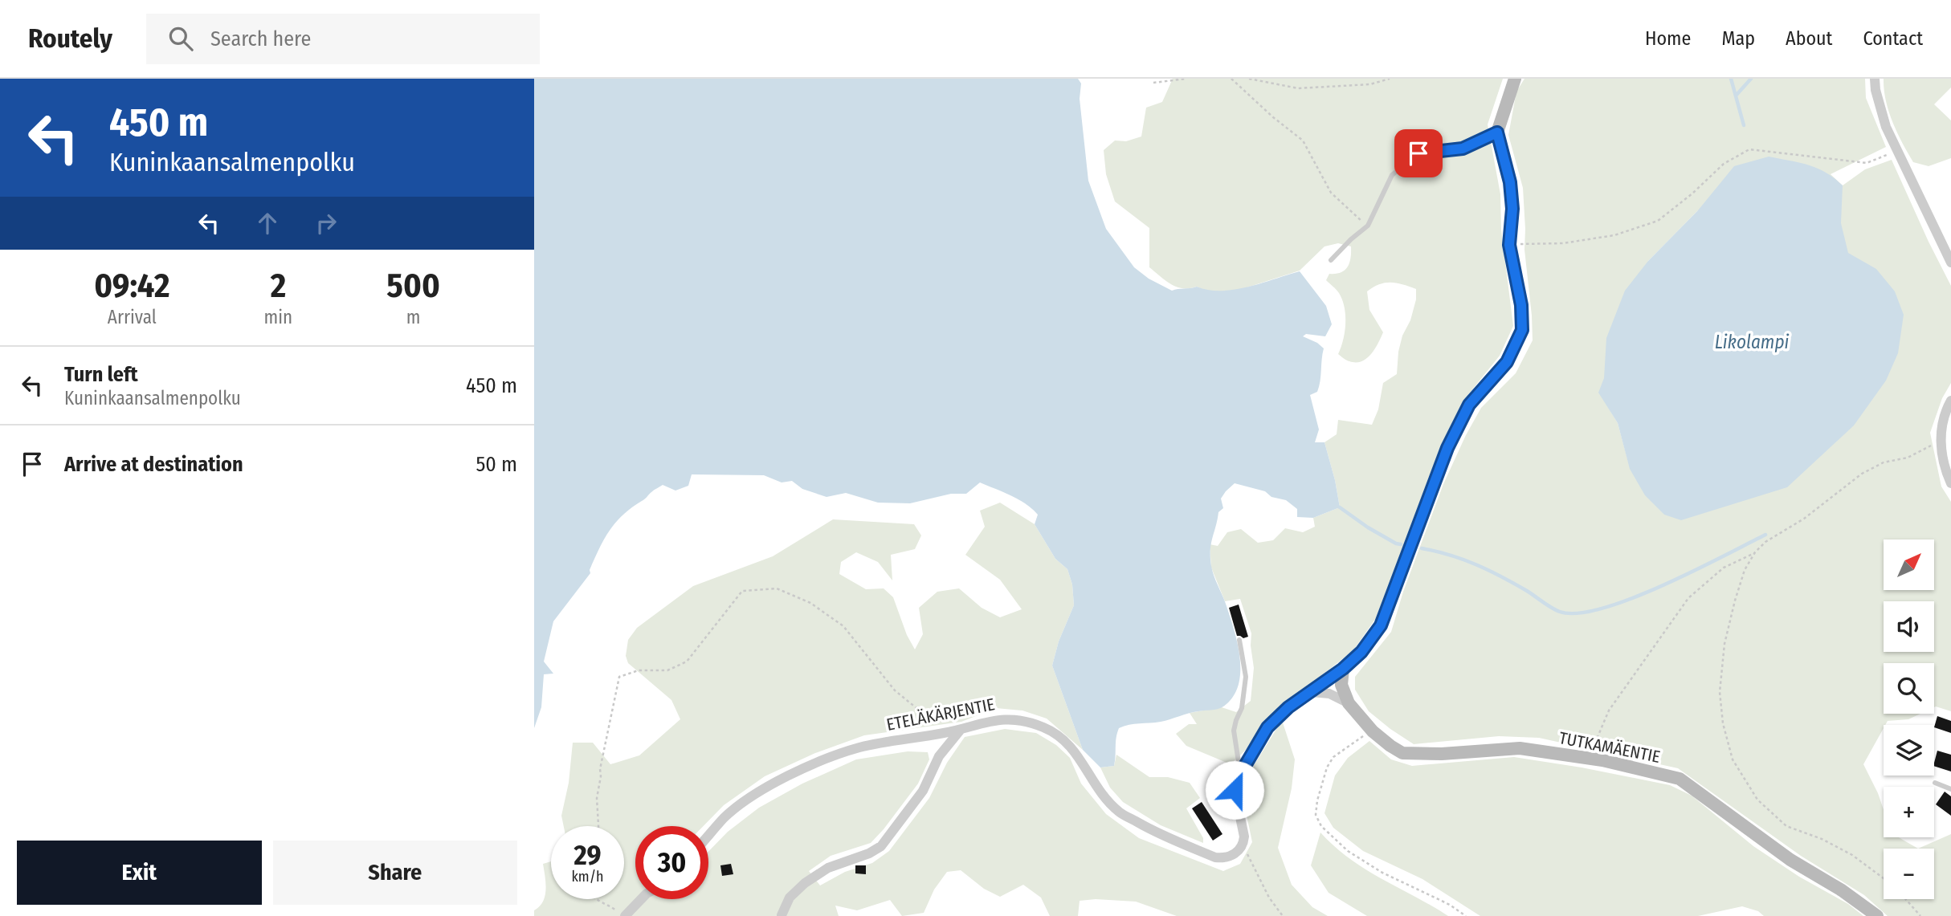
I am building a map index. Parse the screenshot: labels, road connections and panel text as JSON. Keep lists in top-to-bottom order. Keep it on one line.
{"streets":{"street":["ETELÄKÄRJENTIE","TUTKAMÄENTIE"]},"water":["Likolampi"],"north":"top right","page":{"header":"Routely","search":"Search here","nav":["Home","Map","About","Contact"],"turn":["450 m","Kuninkaansalmenpolku"],"eta":["09:42","Arrival","2","min","500","m"],"list":[{"name":"Turn left","note":"Kuninkaansalmenpolku","value":"450 m"},{"name":"Arrive at destination","value":"50 m"}],"map_buttons":["+","−"],"speed":"29 km/h","limit":"30","buttons":["Exit","Share"]}}
